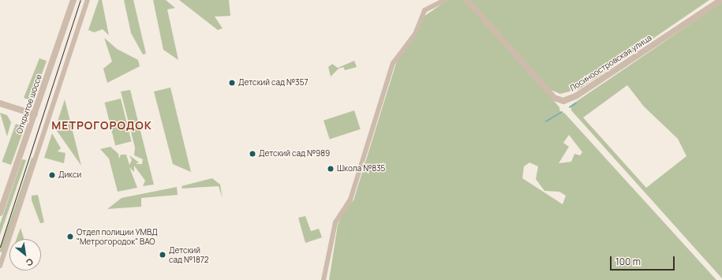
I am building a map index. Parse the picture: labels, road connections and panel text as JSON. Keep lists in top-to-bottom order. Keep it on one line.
{"streets":{"street":["Лосиноостровская улица","Открытое шоссе"]},"districts":["МЕТРОГОРОДОК"],"places":["Детский сад №357","Детский сад №989","Школа №835","Дикси","Отдел полиции УМВД \"Метрогородок\" ВАО","Детский сад №1872"],"scale_bar":"100 m","north":"bottom right"}
